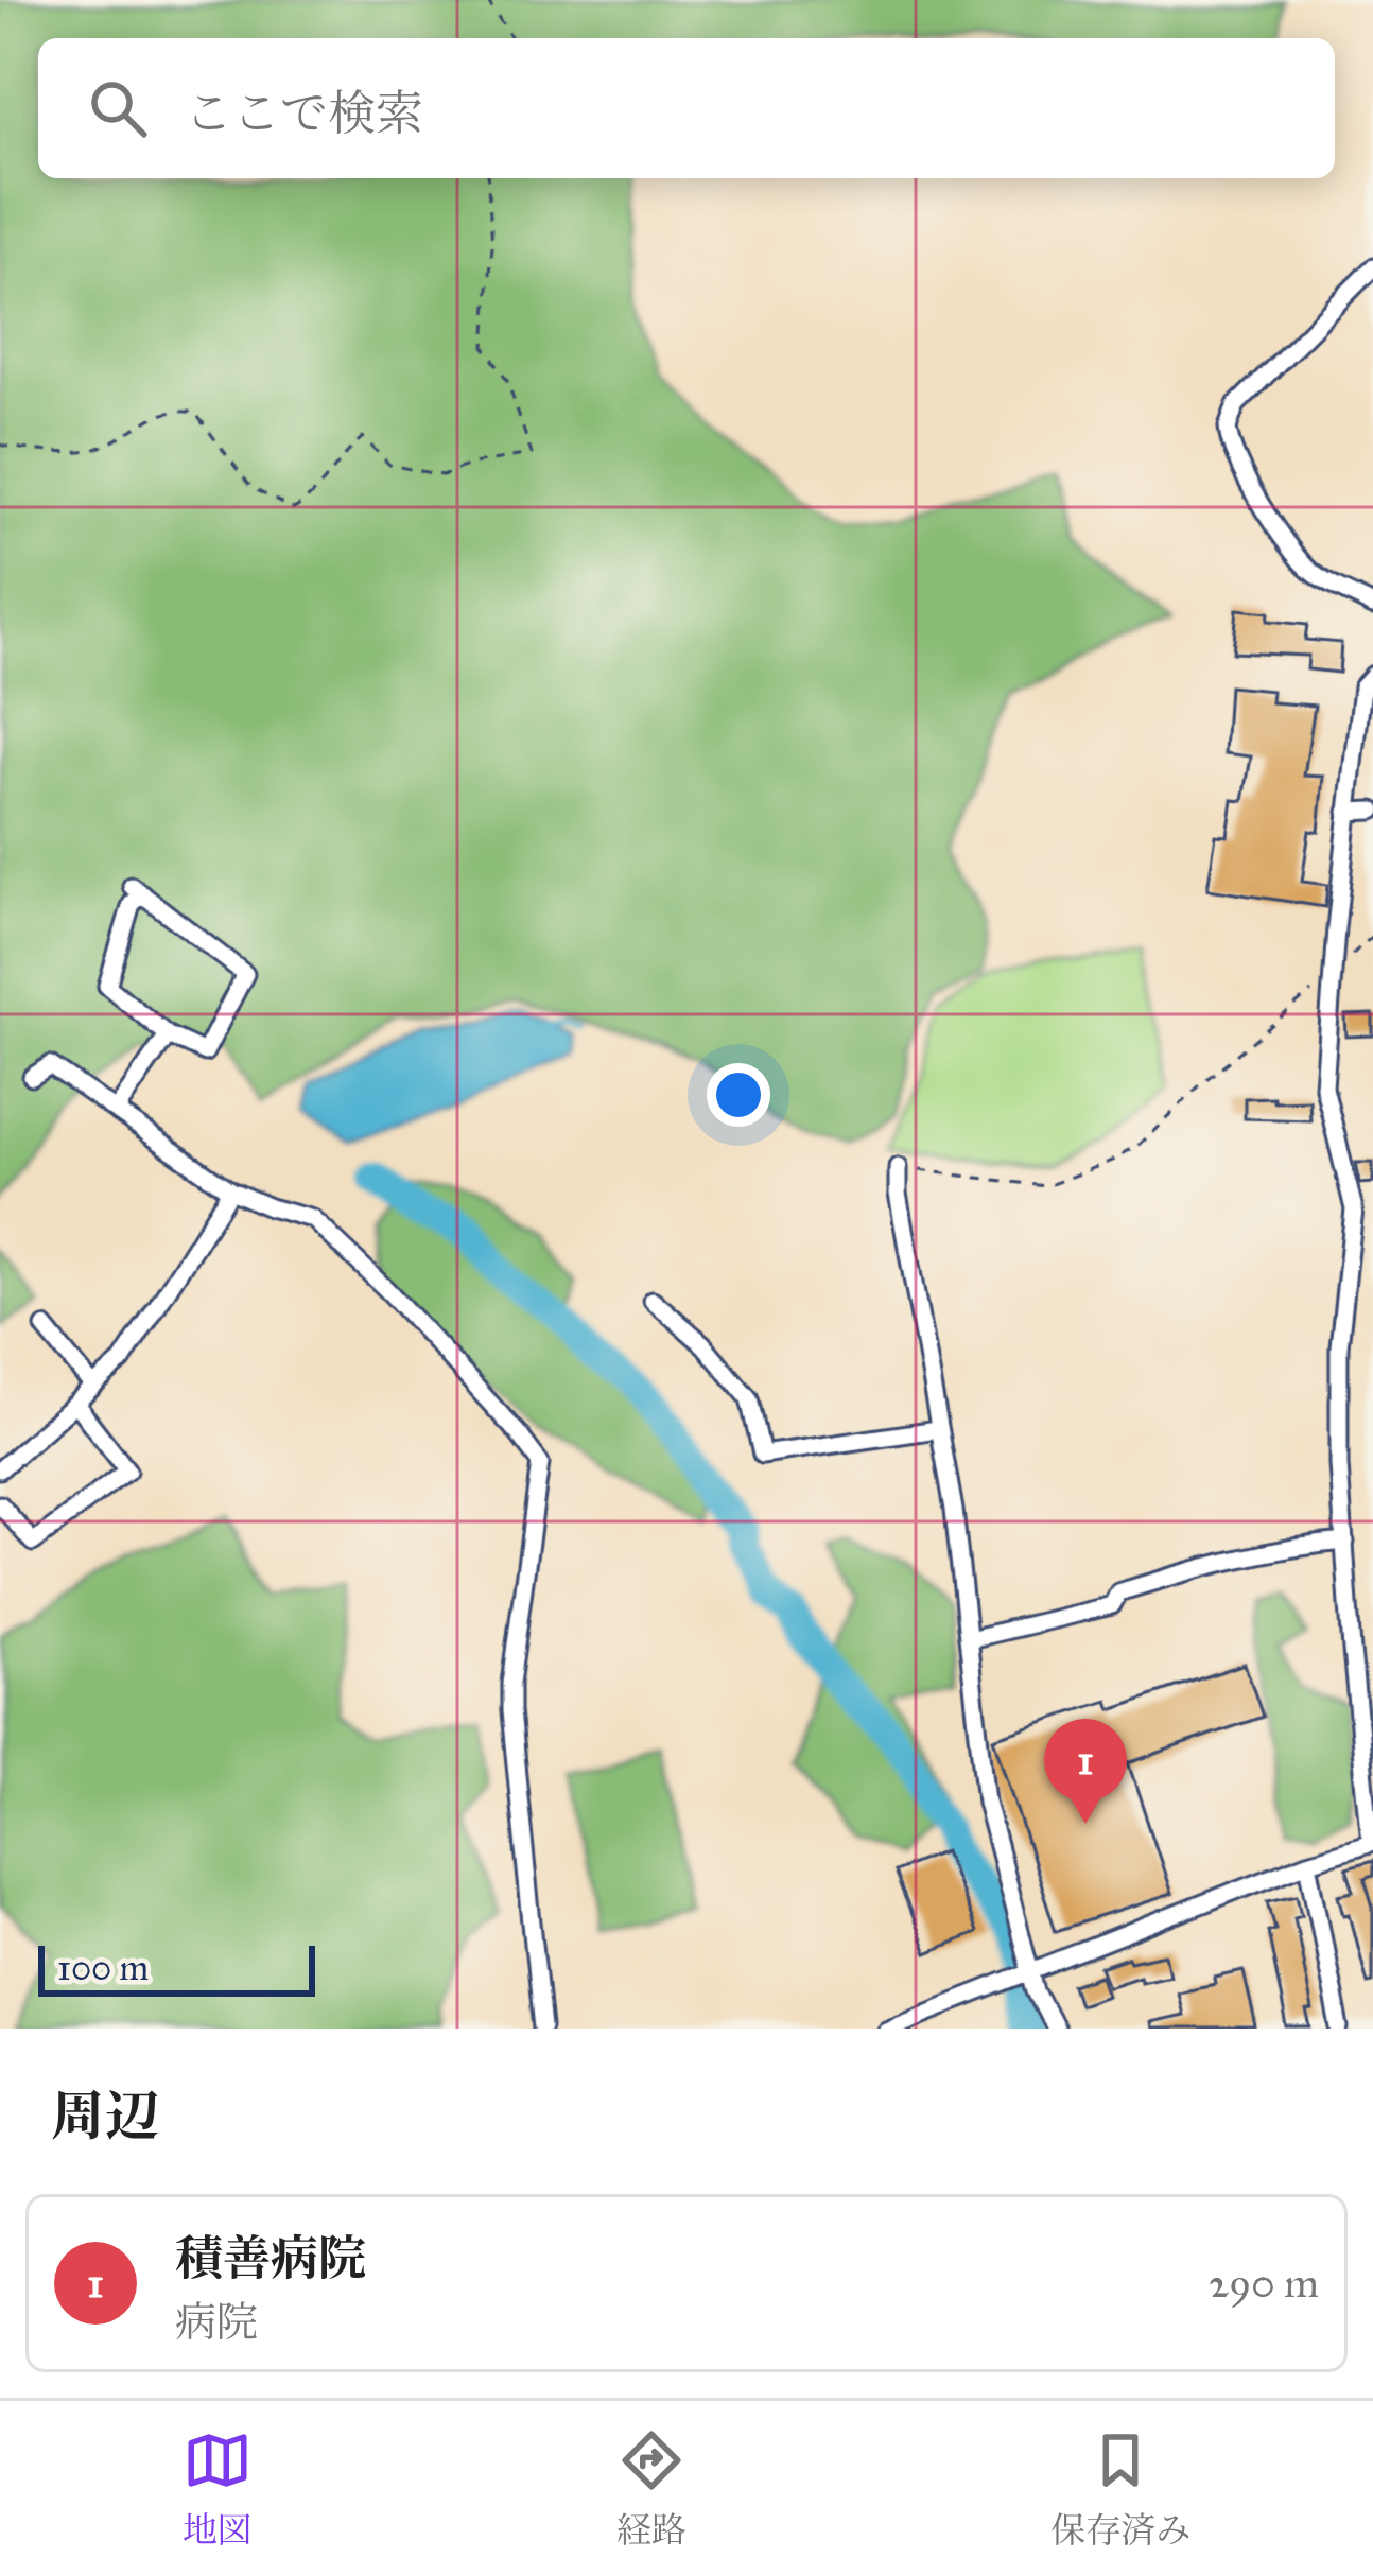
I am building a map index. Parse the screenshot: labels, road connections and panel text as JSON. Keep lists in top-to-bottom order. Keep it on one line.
{"scale_bar":"100 m","page":{"search":"ここで検索","pins":"1","scale":"100 m","heading":"周辺","list":[{"mark":"1","name":"積善病院","note":"病院","value":"290 m"}],"nav":["地図","経路","保存済み"]}}
